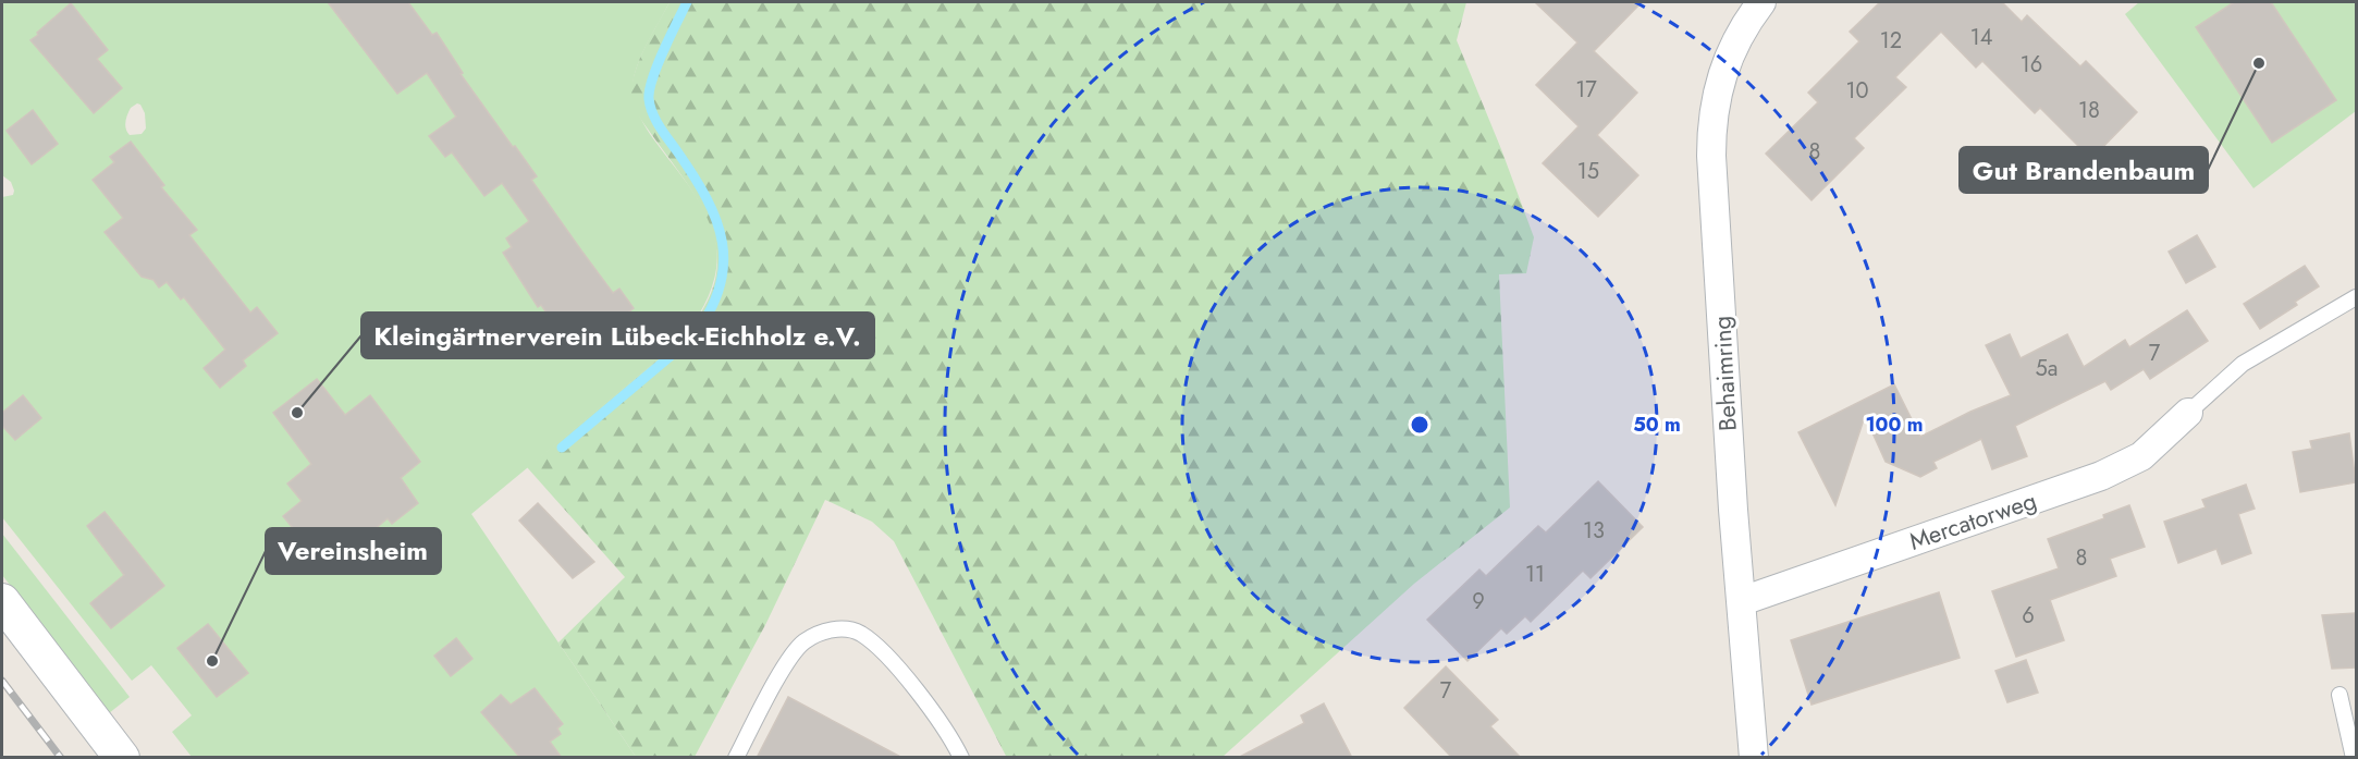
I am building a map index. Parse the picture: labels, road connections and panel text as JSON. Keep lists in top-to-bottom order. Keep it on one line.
{"streets":{"street":["Behaimring","Mercatorweg"]},"crossings":[["Behaimring","Mercatorweg"]],"places":["Gut Brandenbaum","Kleingärtnerverein Lübeck-Eichholz e.V.","Vereinsheim"],"house_numbers":["14","12","16","17","10","18","8","15","7","5a","13","8","11","9","6","7"],"rings":["50 m","100 m"]}
